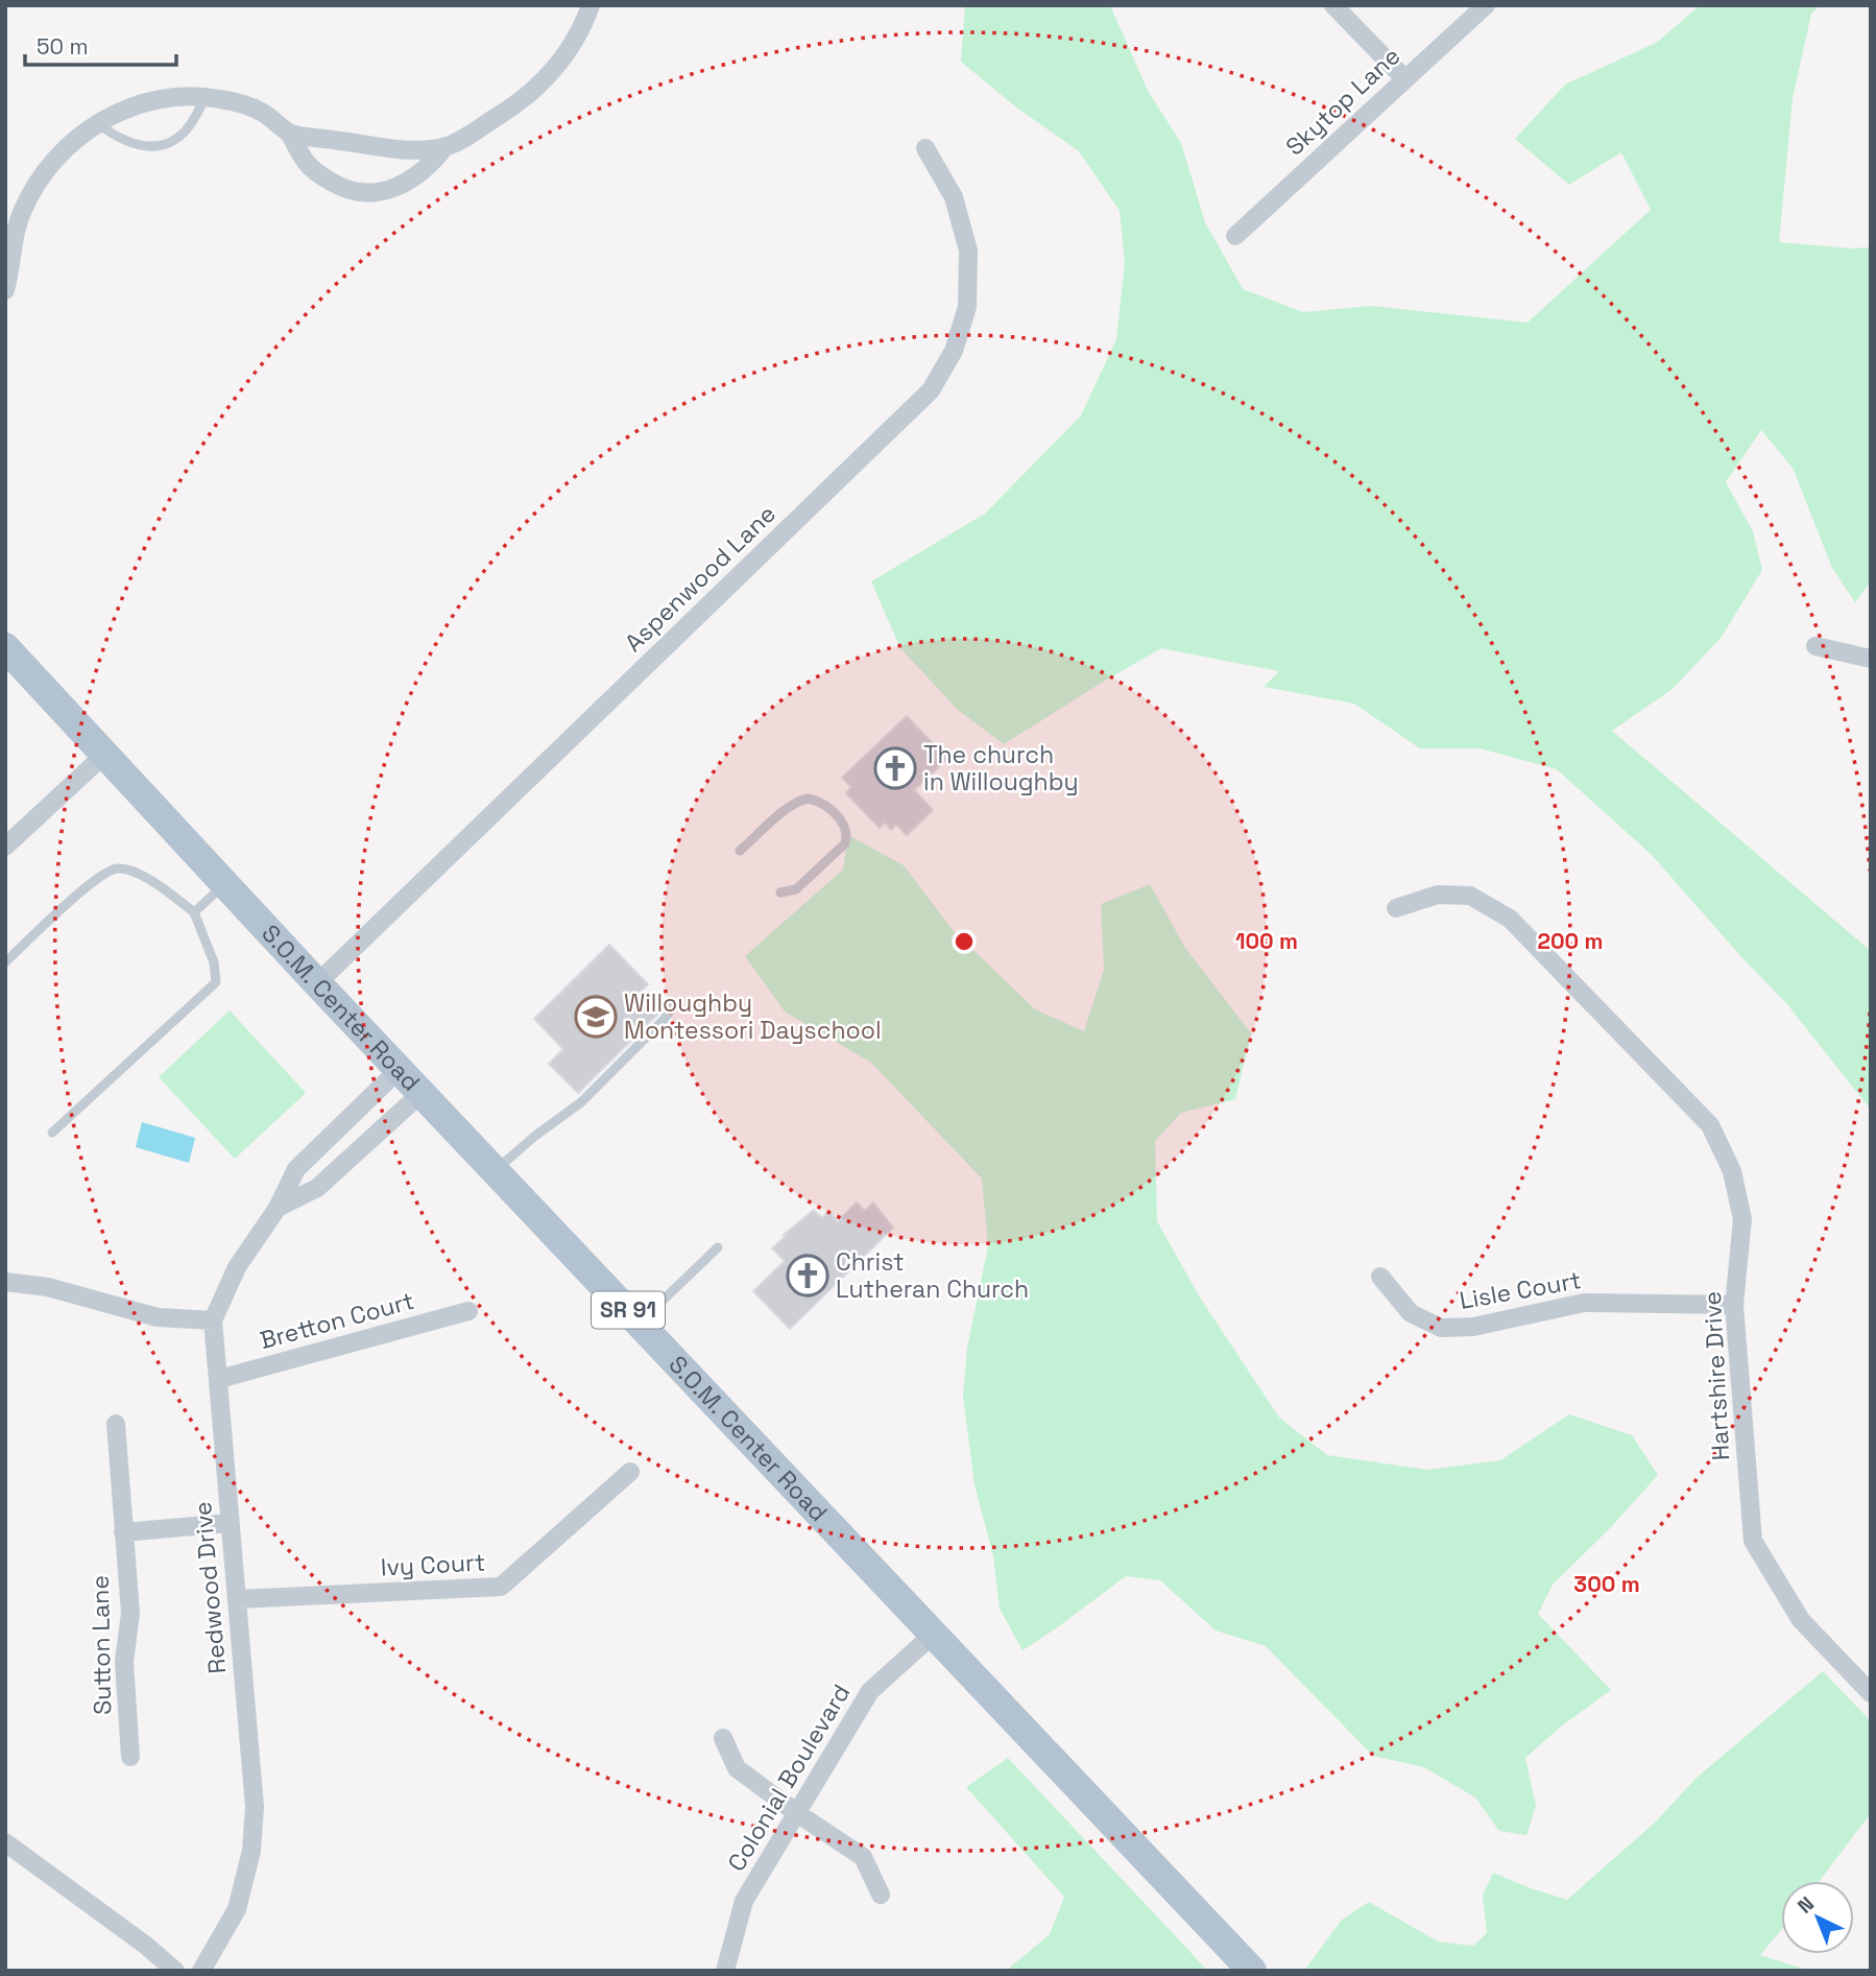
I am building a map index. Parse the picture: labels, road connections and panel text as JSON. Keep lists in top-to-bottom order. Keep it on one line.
{"streets":{"main road":["S.O.M. Center Road","SR 91"],"street":["Skytop Lane","Aspenwood Lane","Lisle Court","Bretton Court","Hartshire Drive","Ivy Court","Redwood Drive","Sutton Lane","Colonial Boulevard"]},"crossings":[["Aspenwood Lane","S.O.M. Center Road"],["S.O.M. Center Road","Colonial Boulevard"],["Lisle Court","Hartshire Drive"],["Bretton Court","Redwood Drive"],["Ivy Court","Redwood Drive"]],"places":{"church":["The church in Willoughby","Christ Lutheran Church"],"school or university":["Willoughby Montessori Dayschool"]},"scale_bar":"50 m","north":"top left","rings":["100 m","200 m","300 m"]}
